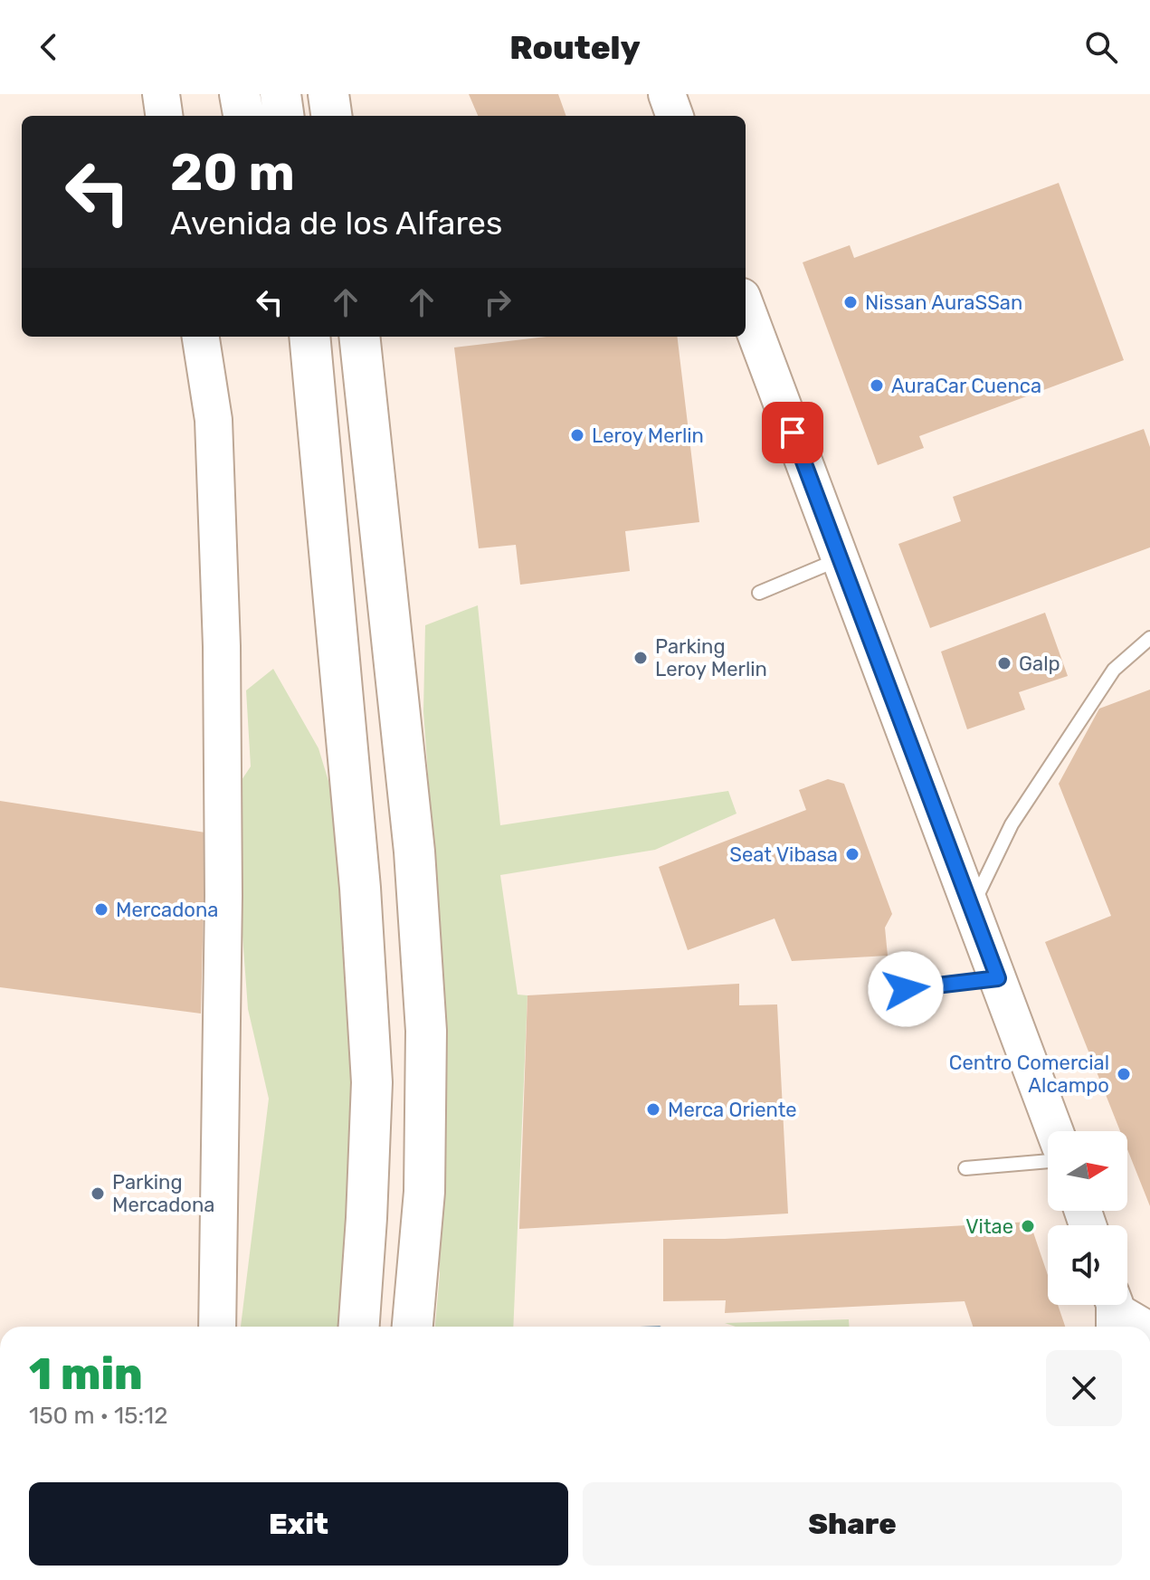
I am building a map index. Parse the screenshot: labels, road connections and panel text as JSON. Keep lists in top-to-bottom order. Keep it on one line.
{"places":["Nissan AuraSSan","AuraCar Cuenca","Leroy Merlin","Parking Leroy Merlin","Galp","Seat Vibasa","Mercadona","Centro Comercial Alcampo","Merca Oriente","Parking Mercadona","Vitae"],"north":"right","page":{"header":"Routely","turn":["20 m","Avenida de los Alfares"],"heading":["1 min","150 m · 15:12"],"buttons":["Exit","Share"]}}
